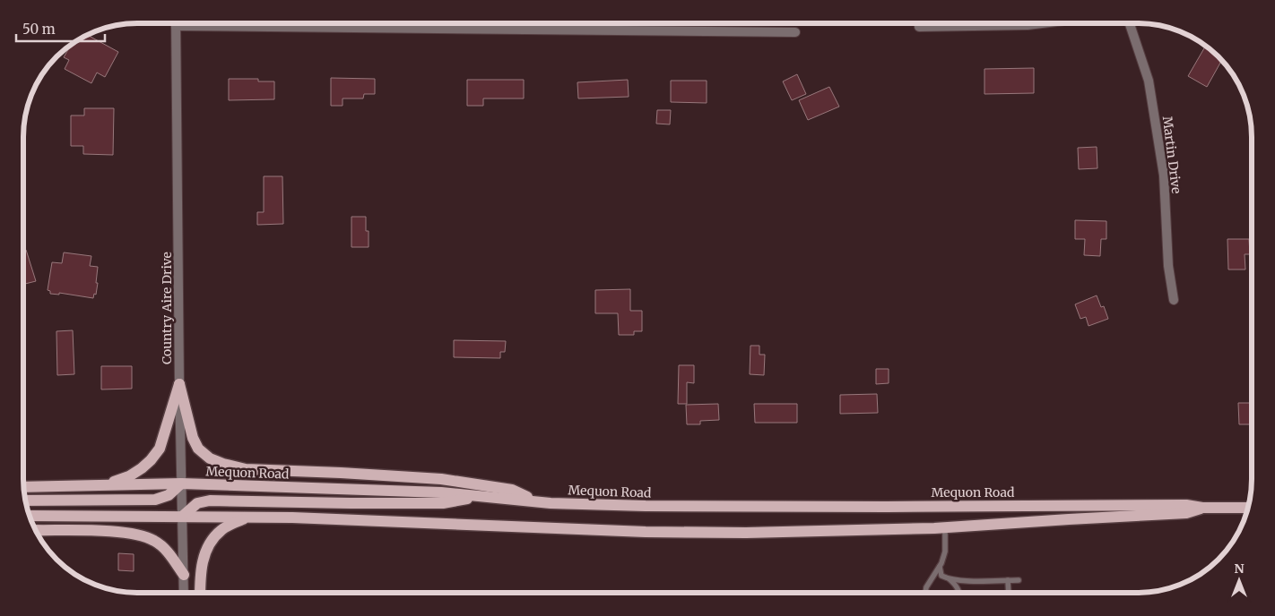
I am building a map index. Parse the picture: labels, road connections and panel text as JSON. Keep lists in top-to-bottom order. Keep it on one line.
{"streets":{"main road":["Mequon Road"],"street":["Martin Drive","Country Aire Drive"]},"crossings":[["Country Aire Drive","Mequon Road"]],"scale_bar":"50 m","north":"top"}
